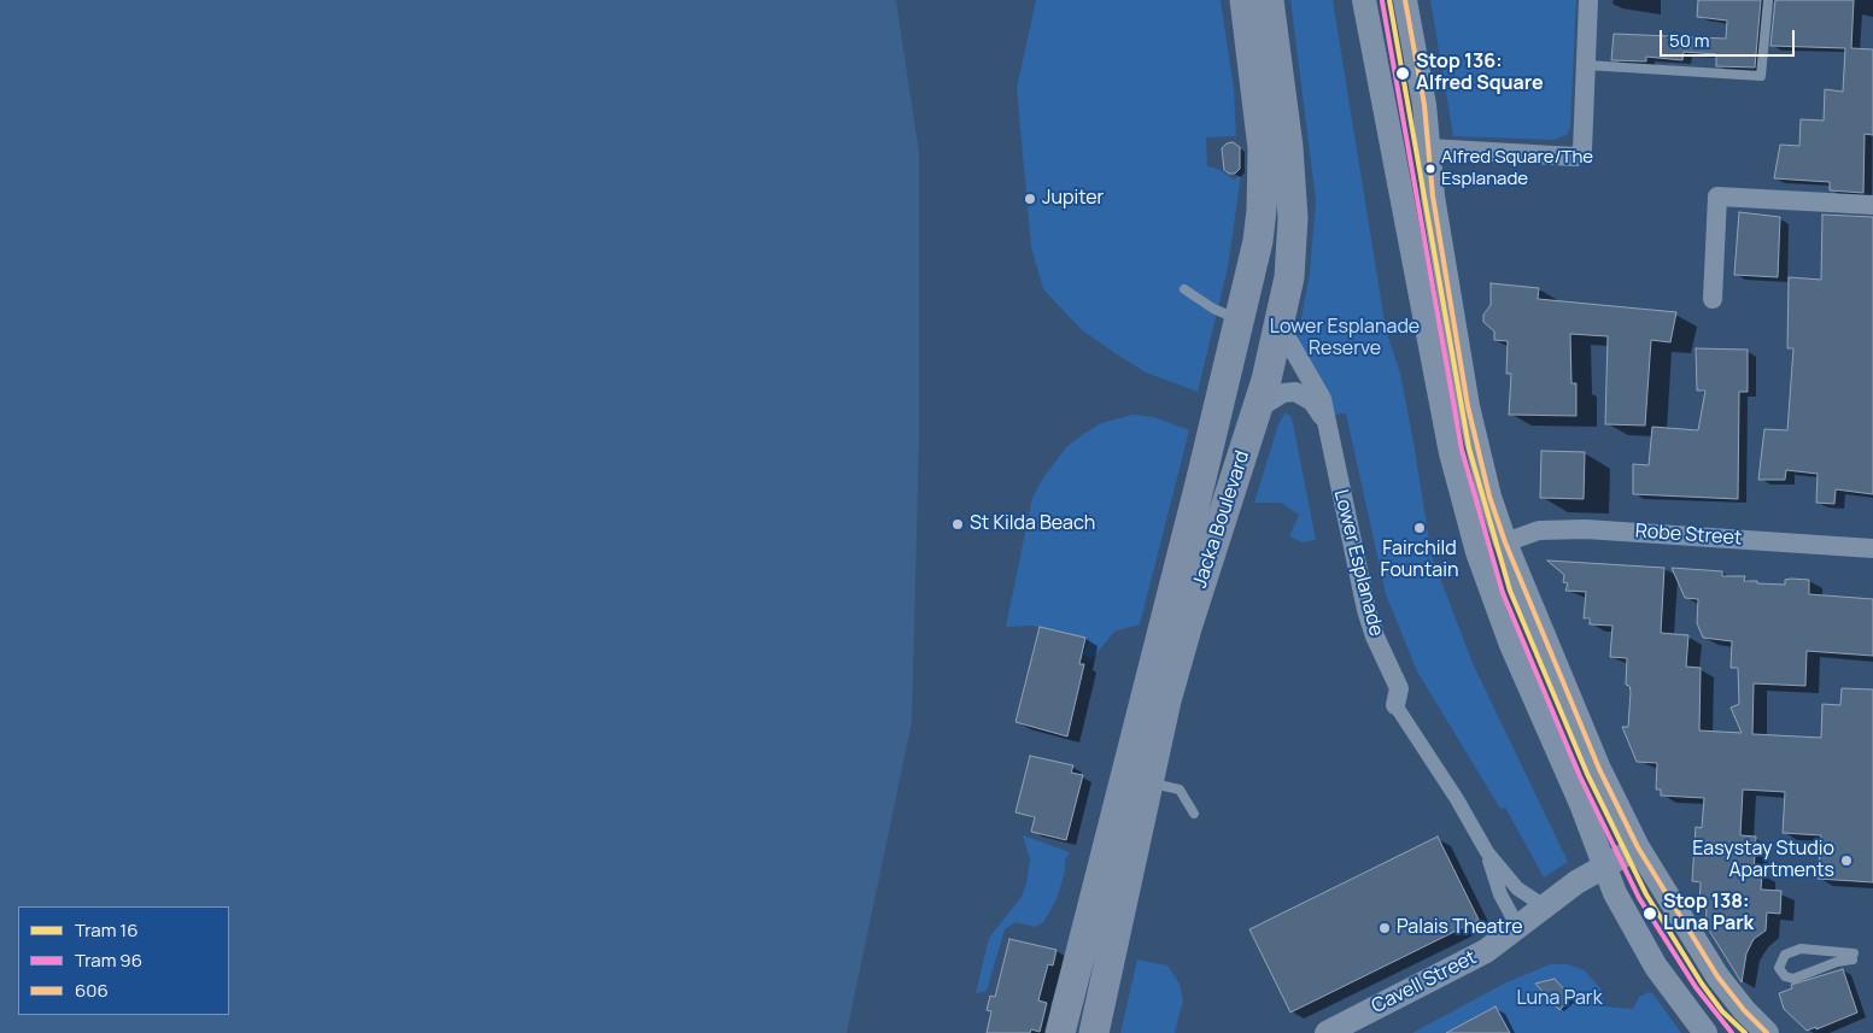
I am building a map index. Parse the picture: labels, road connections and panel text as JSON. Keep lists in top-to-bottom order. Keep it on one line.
{"streets":{"main road":["Jacka Boulevard"],"street":["Robe Street","Lower Esplanade","Cavell Street"]},"crossings":[["Jacka Boulevard","Lower Esplanade"],["Lower Esplanade","Cavell Street"]],"parks":["Lower Esplanade Reserve","Luna Park"],"places":["Stop 136: Alfred Square","Alfred Square/The Esplanade","Jupiter","St Kilda Beach","Fairchild Fountain","Easystay Studio Apartments","Stop 138: Luna Park","Palais Theatre"],"lines":["tram line 16","transit line 606","tram line 96"],"legend":["Tram 16","Tram 96","606"],"scale_bar":"50 m"}
